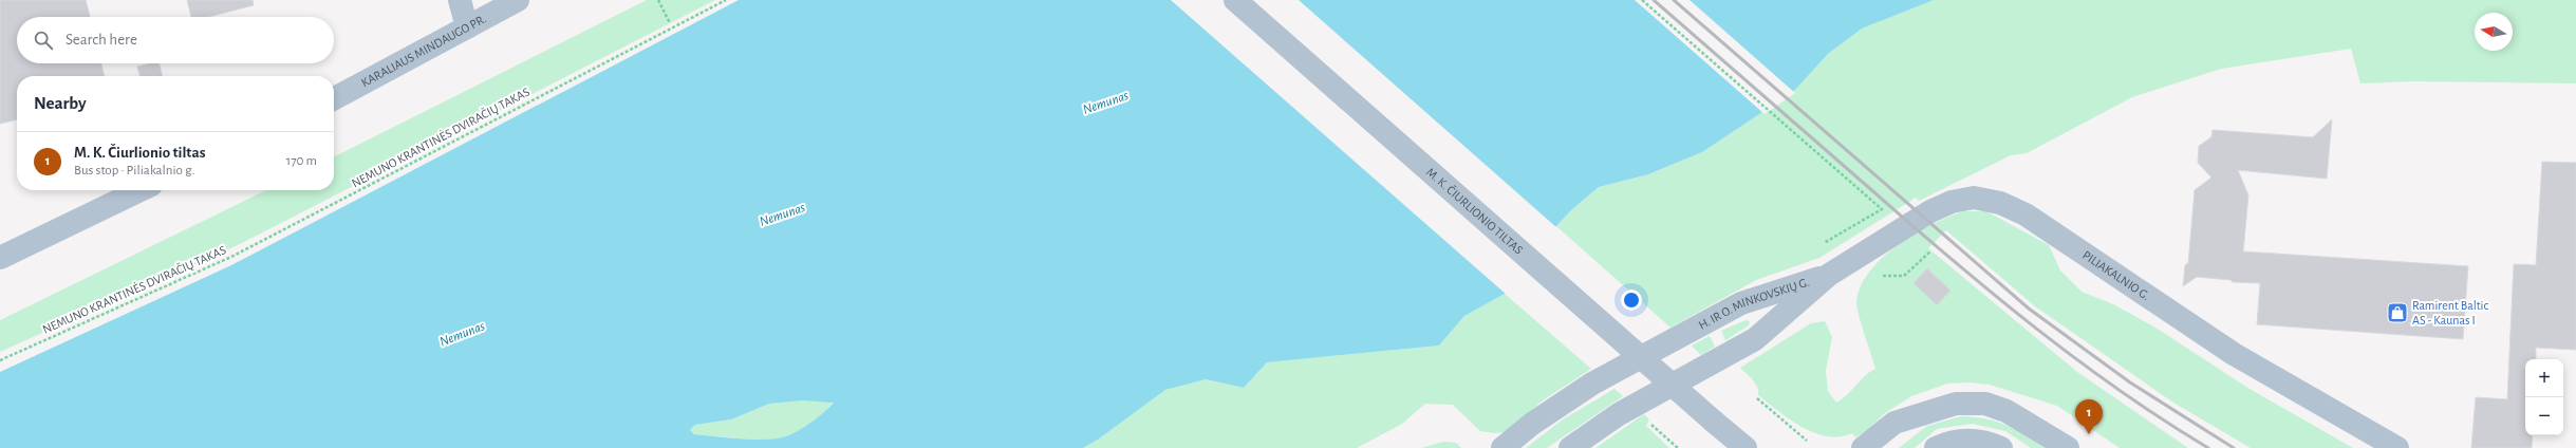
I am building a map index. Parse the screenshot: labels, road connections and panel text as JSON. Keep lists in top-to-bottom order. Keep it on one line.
{"streets":{"main road":["KARALIAUS MINDAUGO PR.","M. K. ČIURLIONIO TILTAS","PILIAKALNIO G.","H. IR O. MINKOVSKIŲ G."],"path":["NEMUNO KRANTINĖS DVIRAČIŲ TAKAS"]},"crossings":[["PILIAKALNIO G.","H. IR O. MINKOVSKIŲ G."]],"water":["Nemunas"],"places":{"shop":["Ramirent Baltic AS - Kaunas I"]},"north":"left","page":{"search":"Search here","heading":"Nearby","list":[{"mark":"1","name":"M. K. Čiurlionio tiltas","note":"Bus stop · Piliakalnio g.","value":"170 m"}],"map_buttons":["+","−"],"pins":"1"}}
